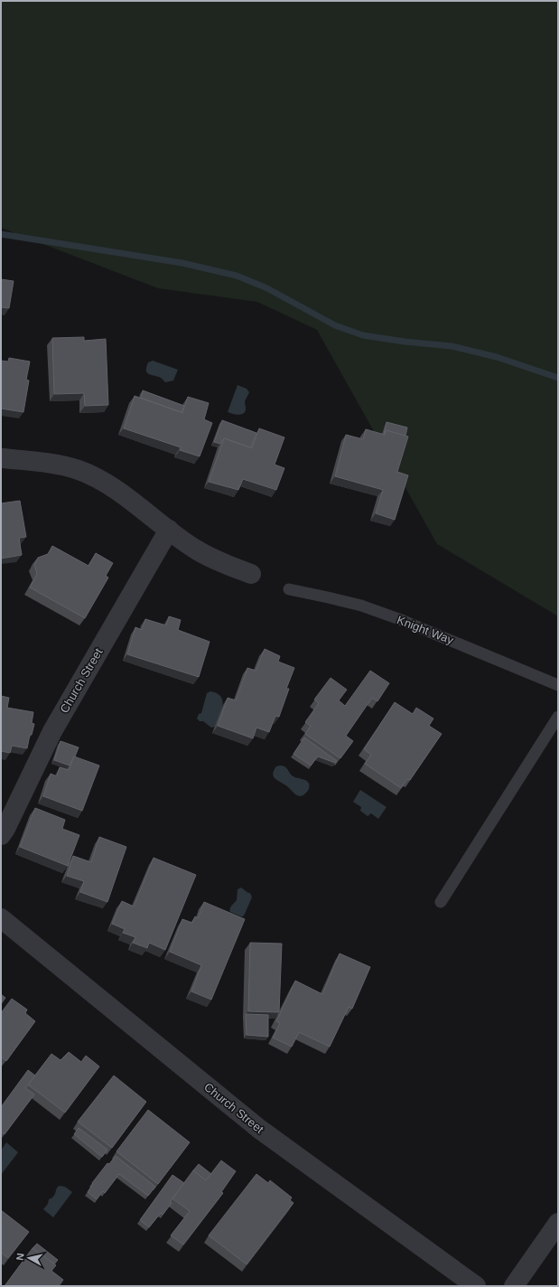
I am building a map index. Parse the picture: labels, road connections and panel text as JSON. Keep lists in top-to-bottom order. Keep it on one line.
{"streets":{"street":["Church Street"],"lane":["Knight Way"]},"north":"left"}
